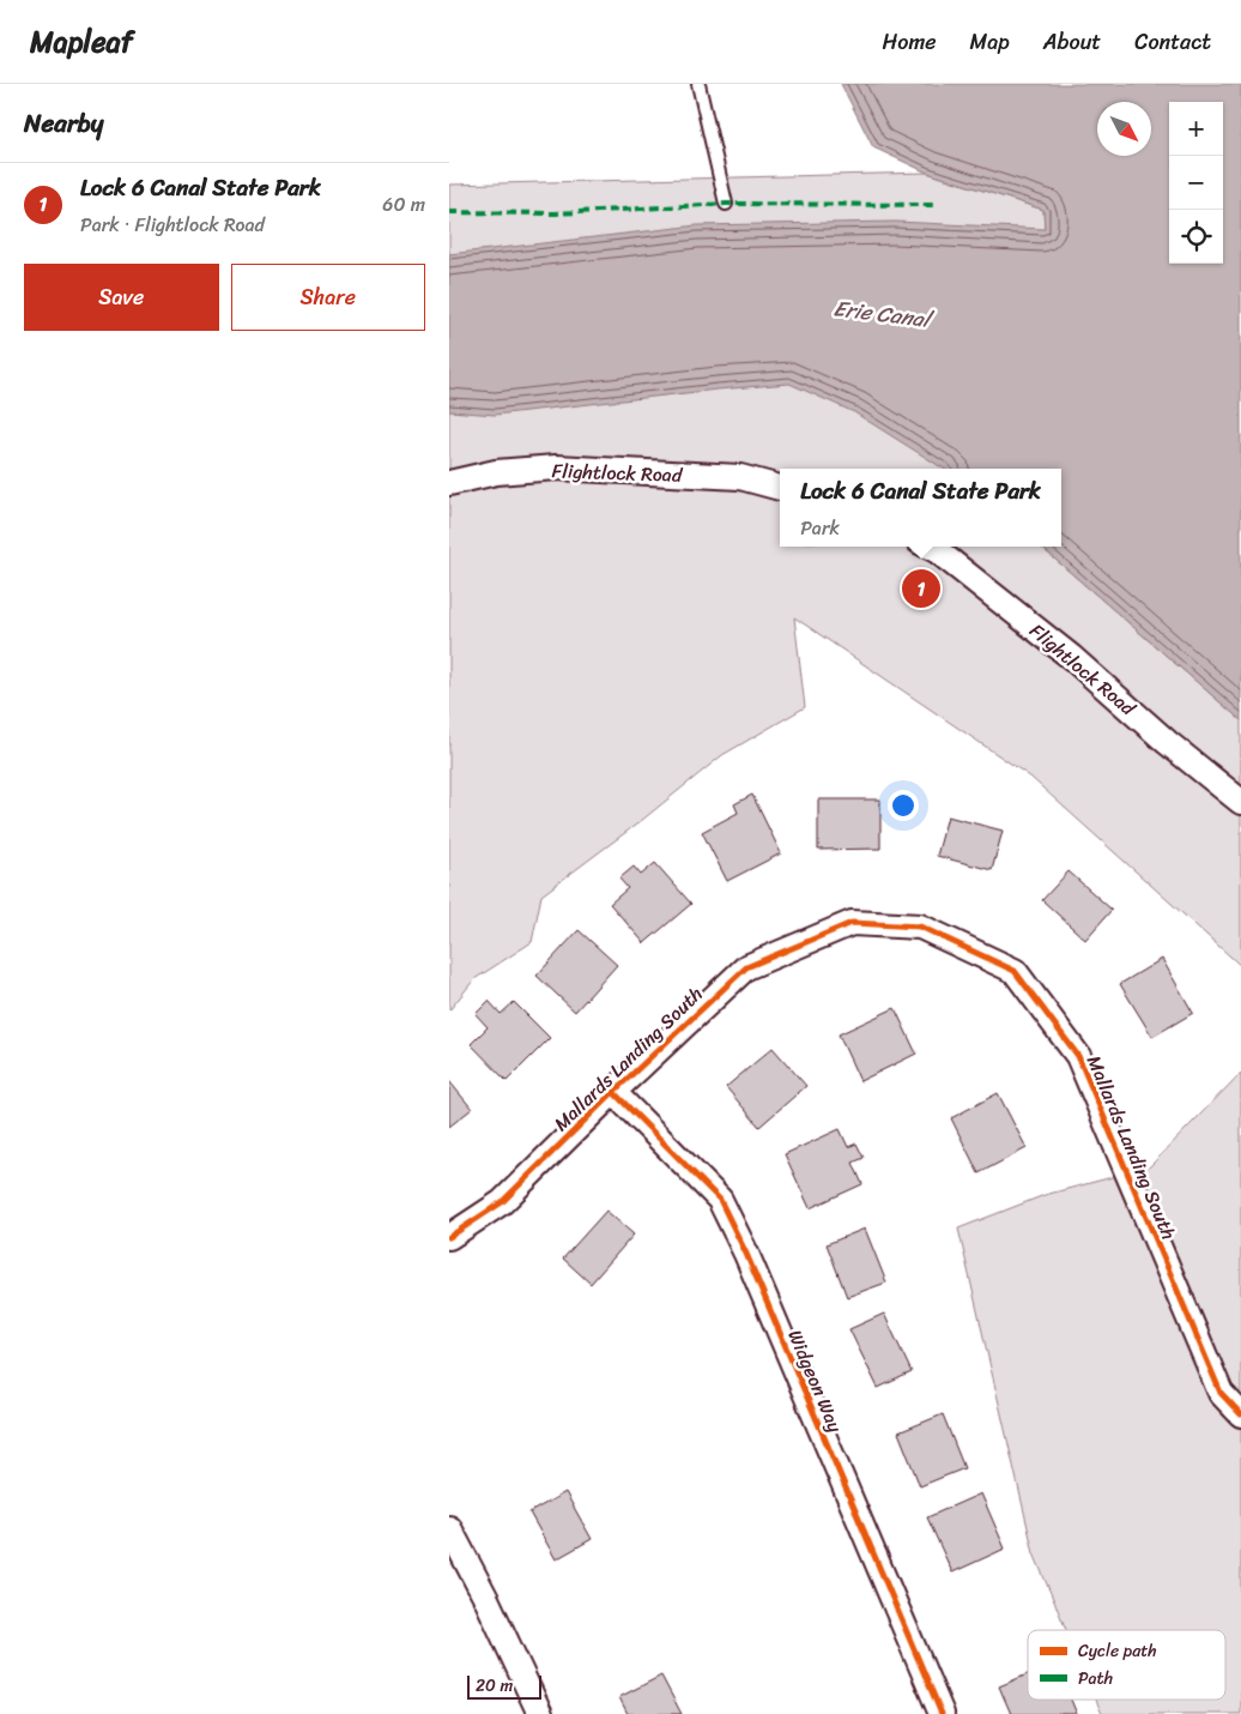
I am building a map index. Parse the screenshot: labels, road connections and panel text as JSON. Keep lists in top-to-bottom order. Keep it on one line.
{"streets":{"street":["Flightlock Road","Mallards Landing South","Widgeon Way"]},"crossings":[["Mallards Landing South","Widgeon Way"]],"water":["Erie Canal"],"legend":["Cycle path","Path"],"scale_bar":"20 m","north":"bottom right","page":{"header":"Mapleaf","nav":["Home","Map","About","Contact"],"heading":"Nearby","map_buttons":["+","−"],"list":[{"mark":"1","name":"Lock 6 Canal State Park","note":"Park · Flightlock Road","value":"60 m"}],"buttons":["Save","Share"],"popup":["Lock 6 Canal State Park","Park"],"pins":"1","scale":"20 m"}}
